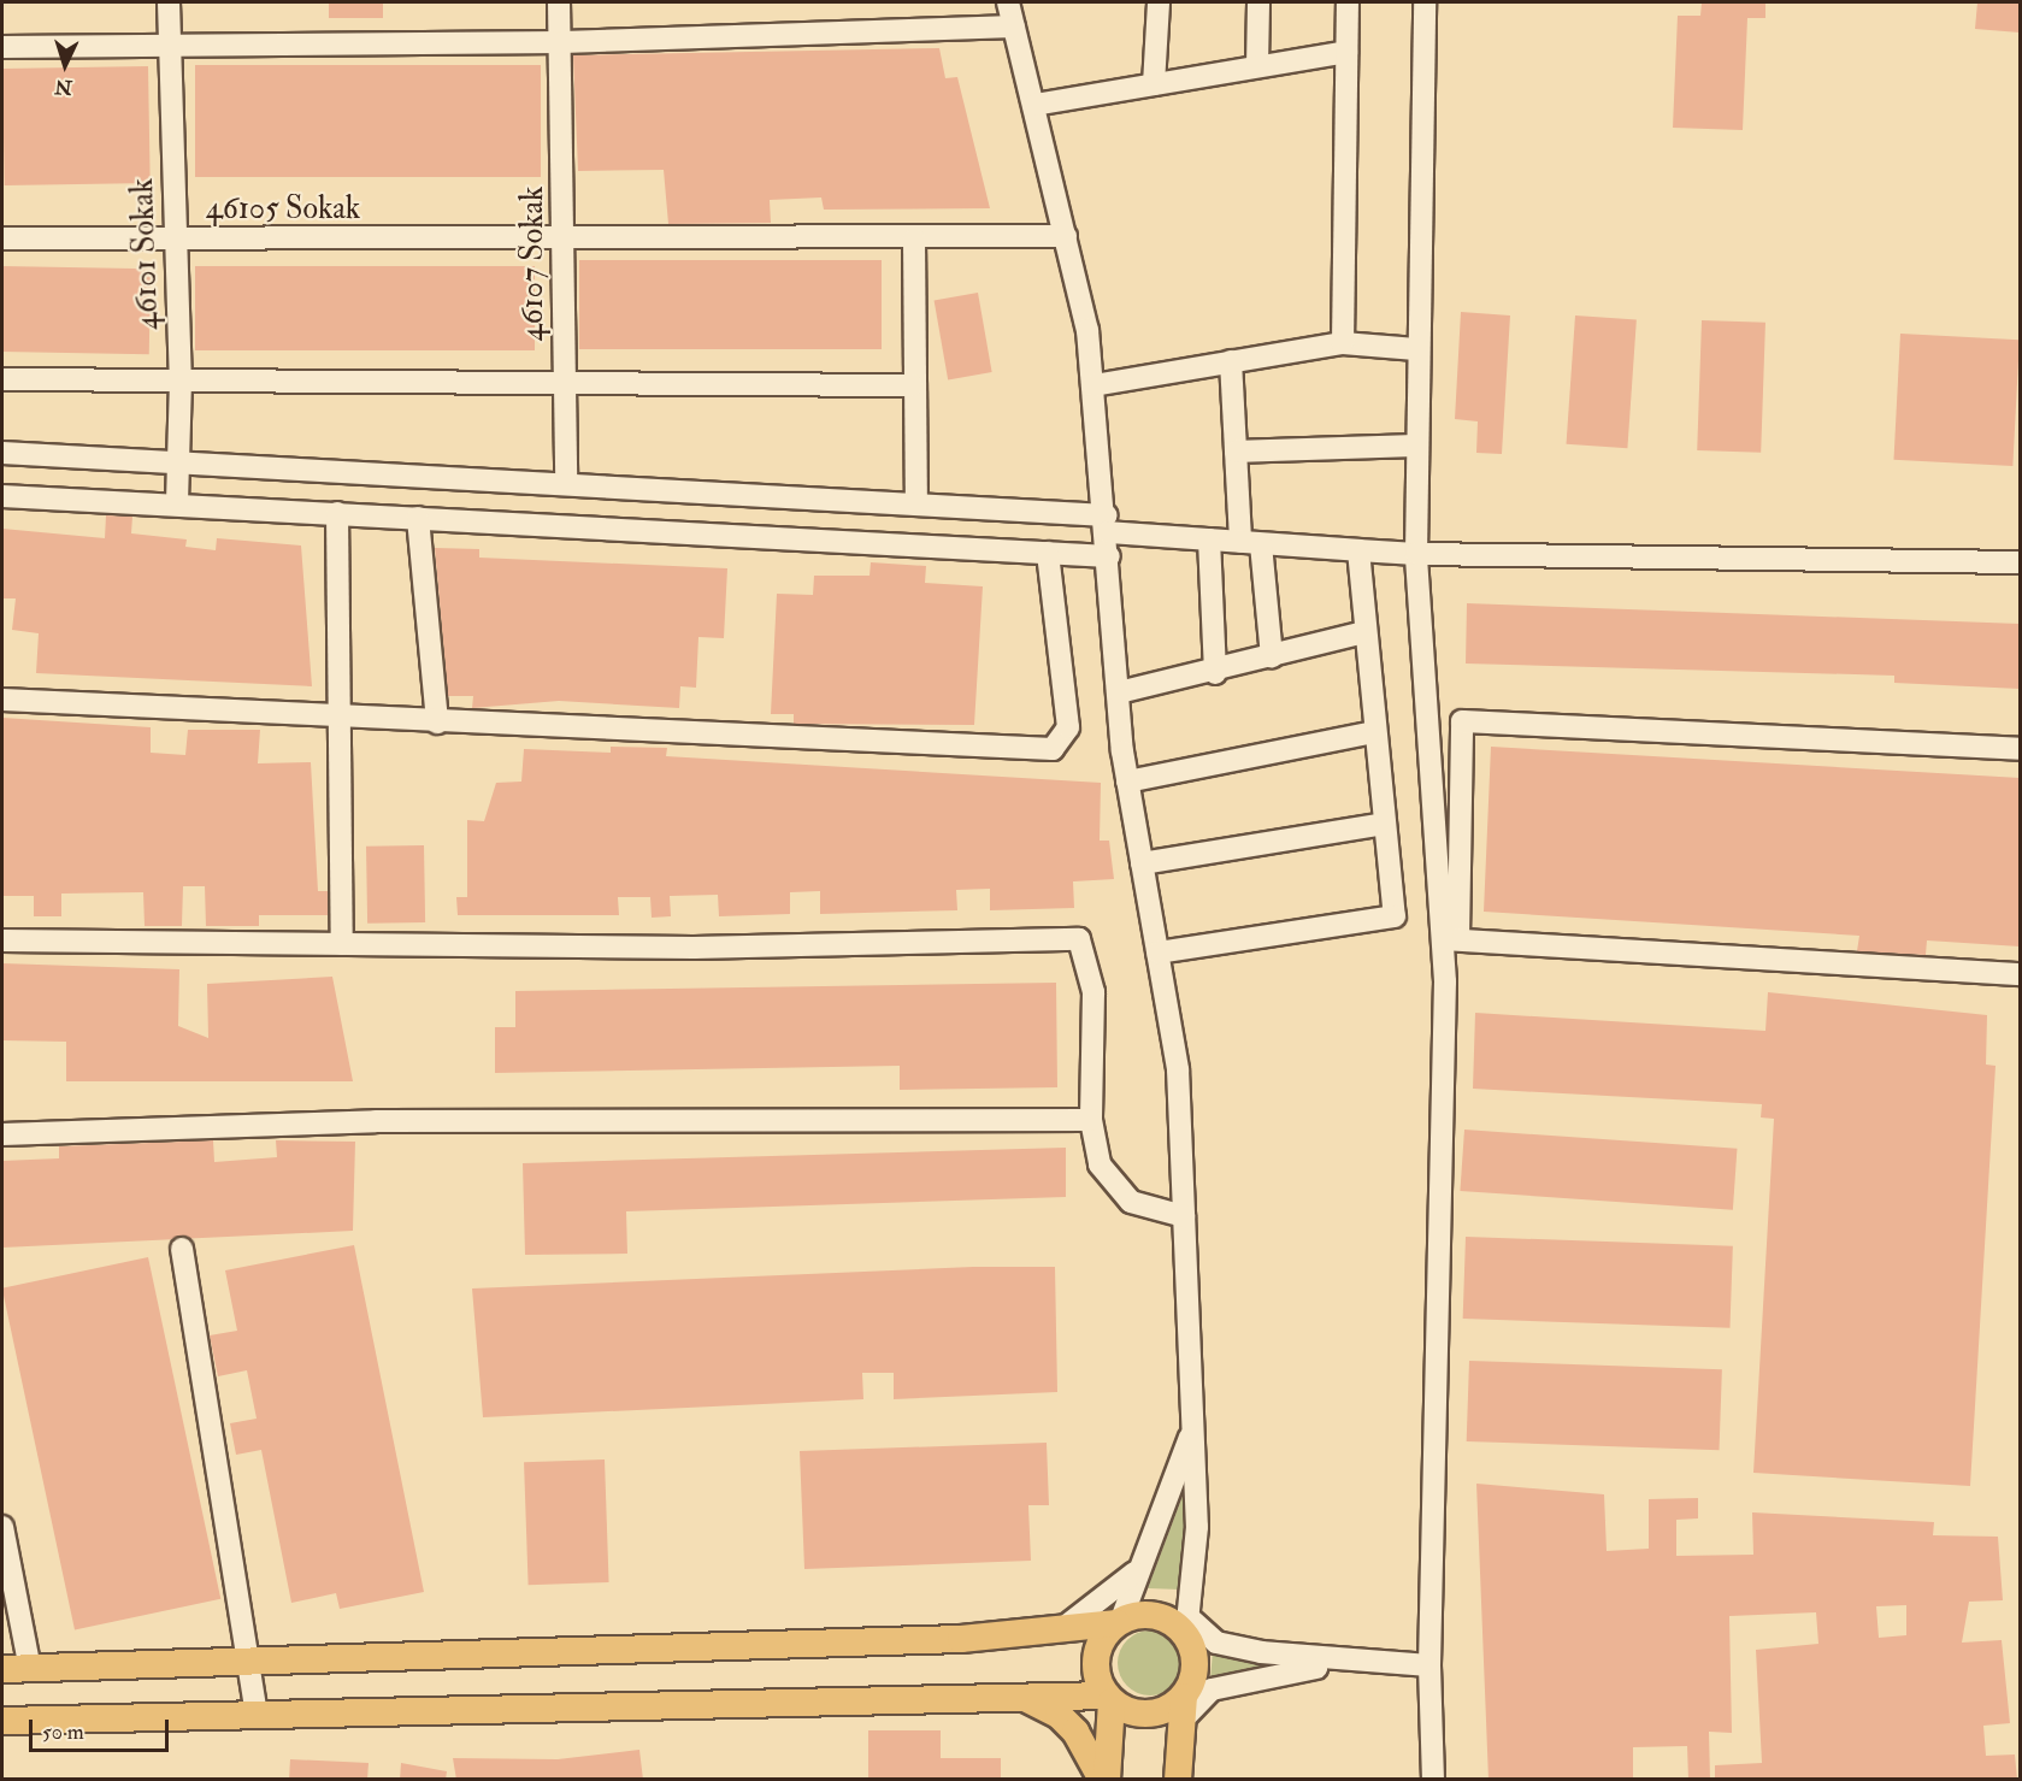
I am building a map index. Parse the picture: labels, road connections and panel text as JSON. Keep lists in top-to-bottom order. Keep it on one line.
{"streets":{"street":["46105 Sokak","46101 Sokak","46107 Sokak"]},"crossings":[["46105 Sokak","46101 Sokak"],["46105 Sokak","46107 Sokak"]],"scale_bar":"50 m","north":"bottom"}
